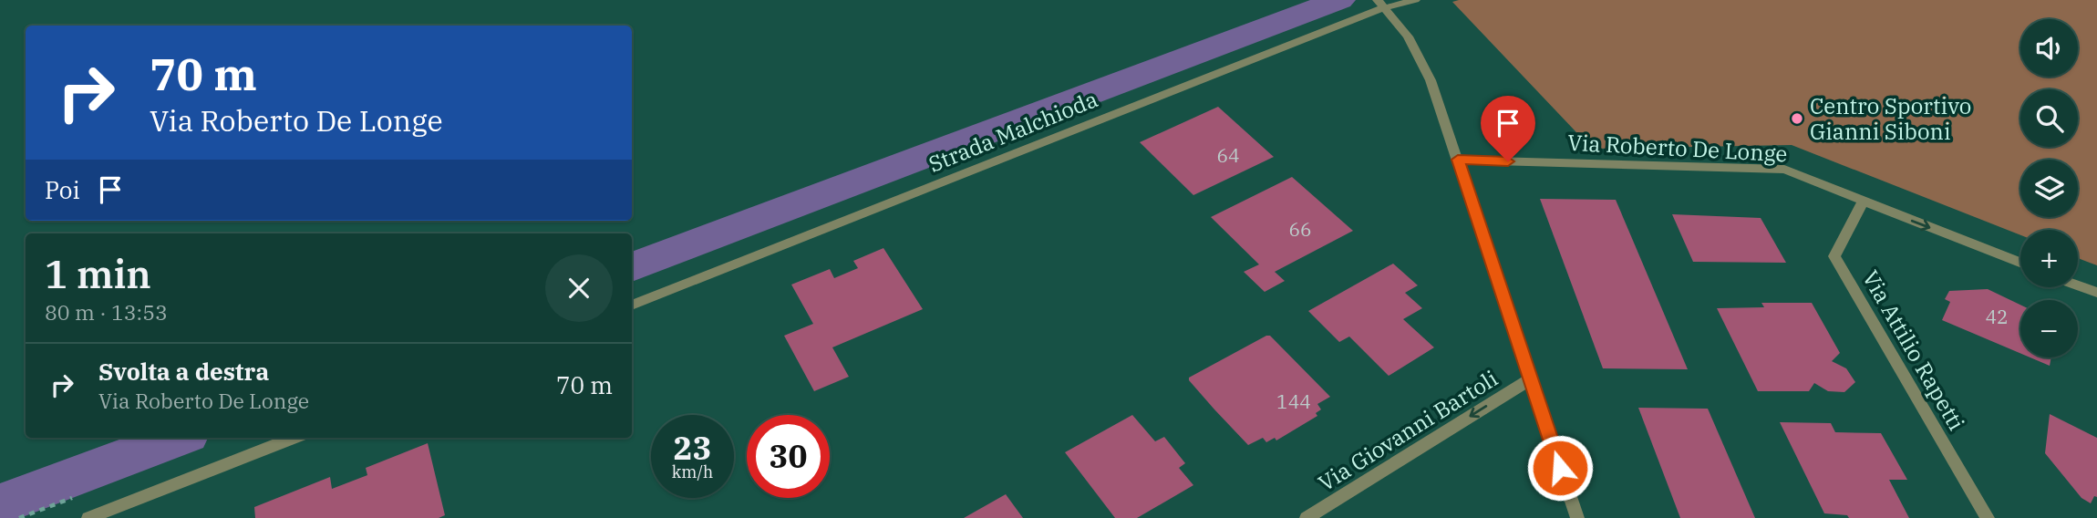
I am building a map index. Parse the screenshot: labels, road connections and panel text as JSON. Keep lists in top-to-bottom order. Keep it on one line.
{"streets":{"street":["Strada Malchioda","Via Roberto De Longe","Via Attilio Rapetti","Via Giovanni Bartoli"]},"crossings":[["Via Roberto De Longe","Via Attilio Rapetti"]],"one_way":["Via Giovanni Bartoli"],"places":["Centro Sportivo Gianni Siboni"],"house_numbers":["64","66","42","144"],"page":{"map_buttons":["+","−"],"turn":["70 m","Via Roberto De Longe"],"then":"Poi","heading":["1 min","80 m · 13:53"],"list":[{"name":"Svolta a destra","note":"Via Roberto De Longe","value":"70 m"}],"speed":"23 km/h","limit":"30"}}
